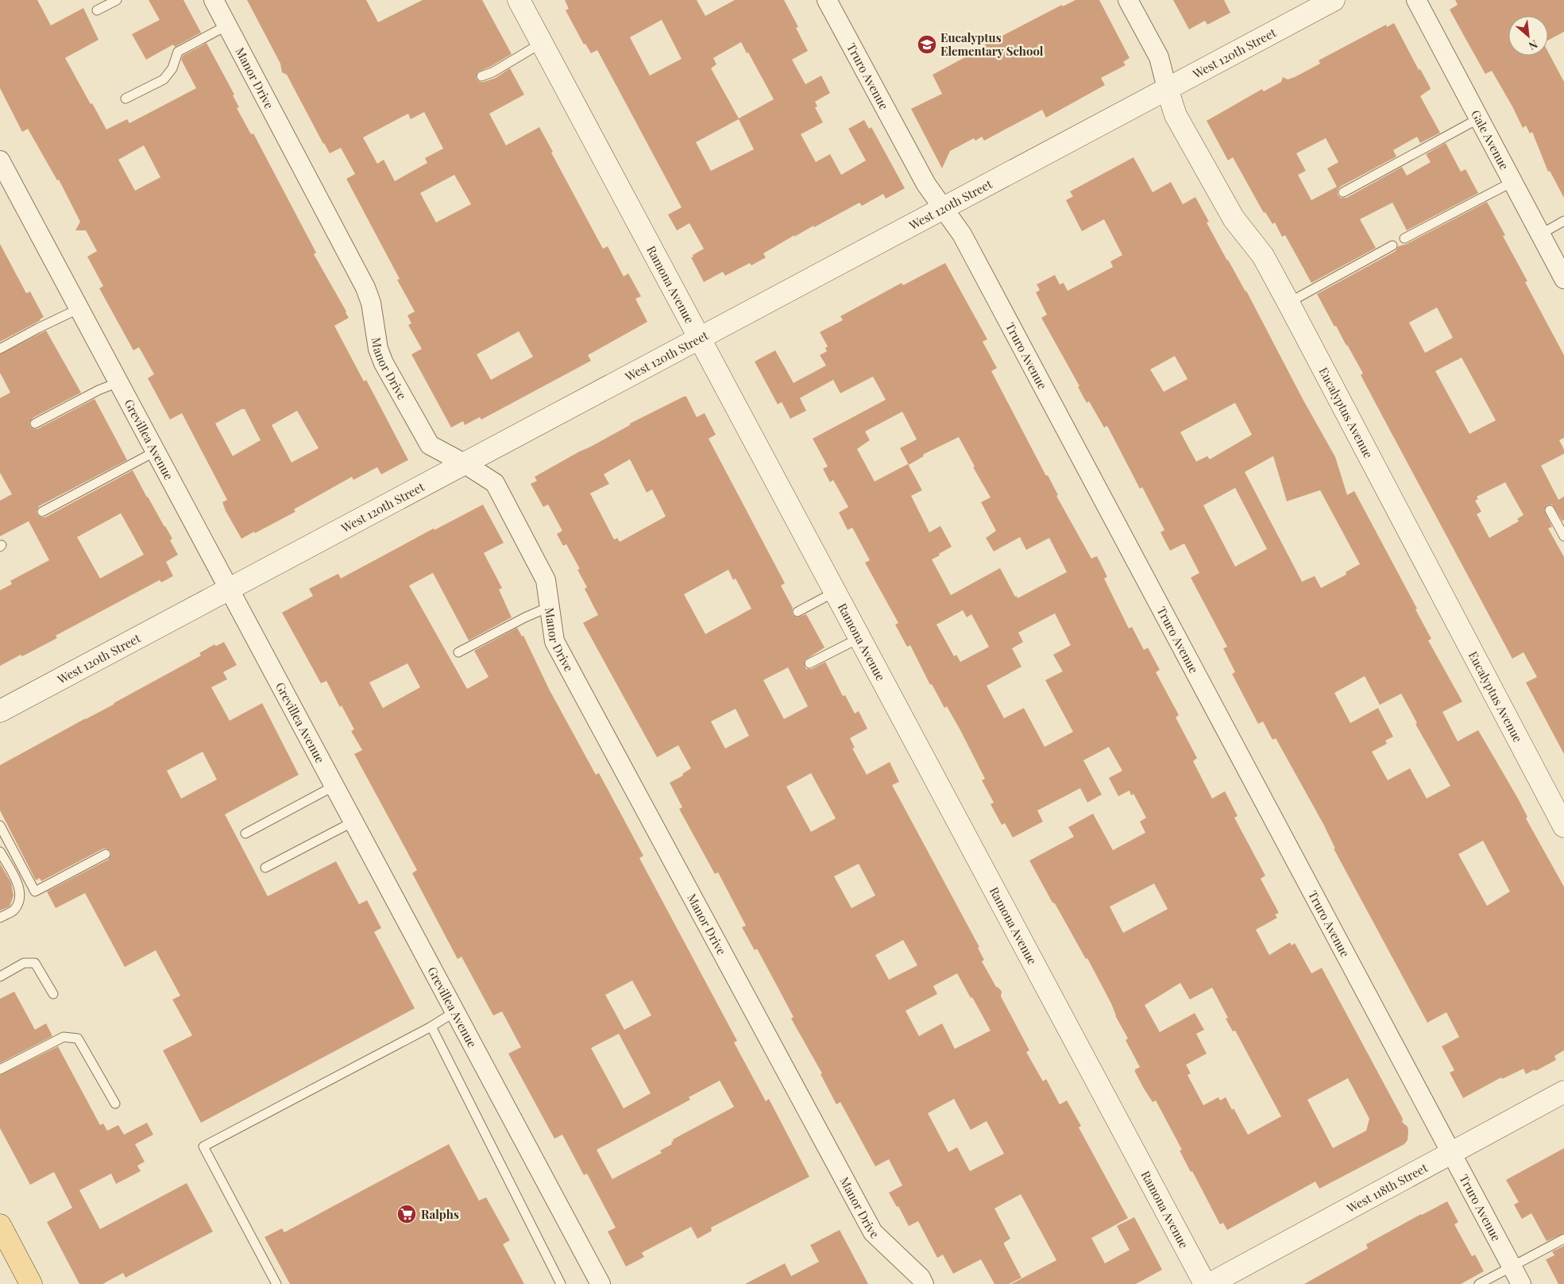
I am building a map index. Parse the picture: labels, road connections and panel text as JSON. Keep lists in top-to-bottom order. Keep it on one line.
{"streets":{"street":["West 120th Street","Truro Avenue","Manor Drive","Gale Avenue","Ramona Avenue","Eucalyptus Avenue","Grevillea Avenue","West 118th Street"]},"crossings":[["West 120th Street","Truro Avenue"],["West 120th Street","Manor Drive"],["West 120th Street","Ramona Avenue"],["West 120th Street","Eucalyptus Avenue"],["West 120th Street","Grevillea Avenue"],["Truro Avenue","West 118th Street"]],"places":{"school or university":["Eucalyptus Elementary School"],"supermarket":["Ralphs"]},"north":"bottom right"}
